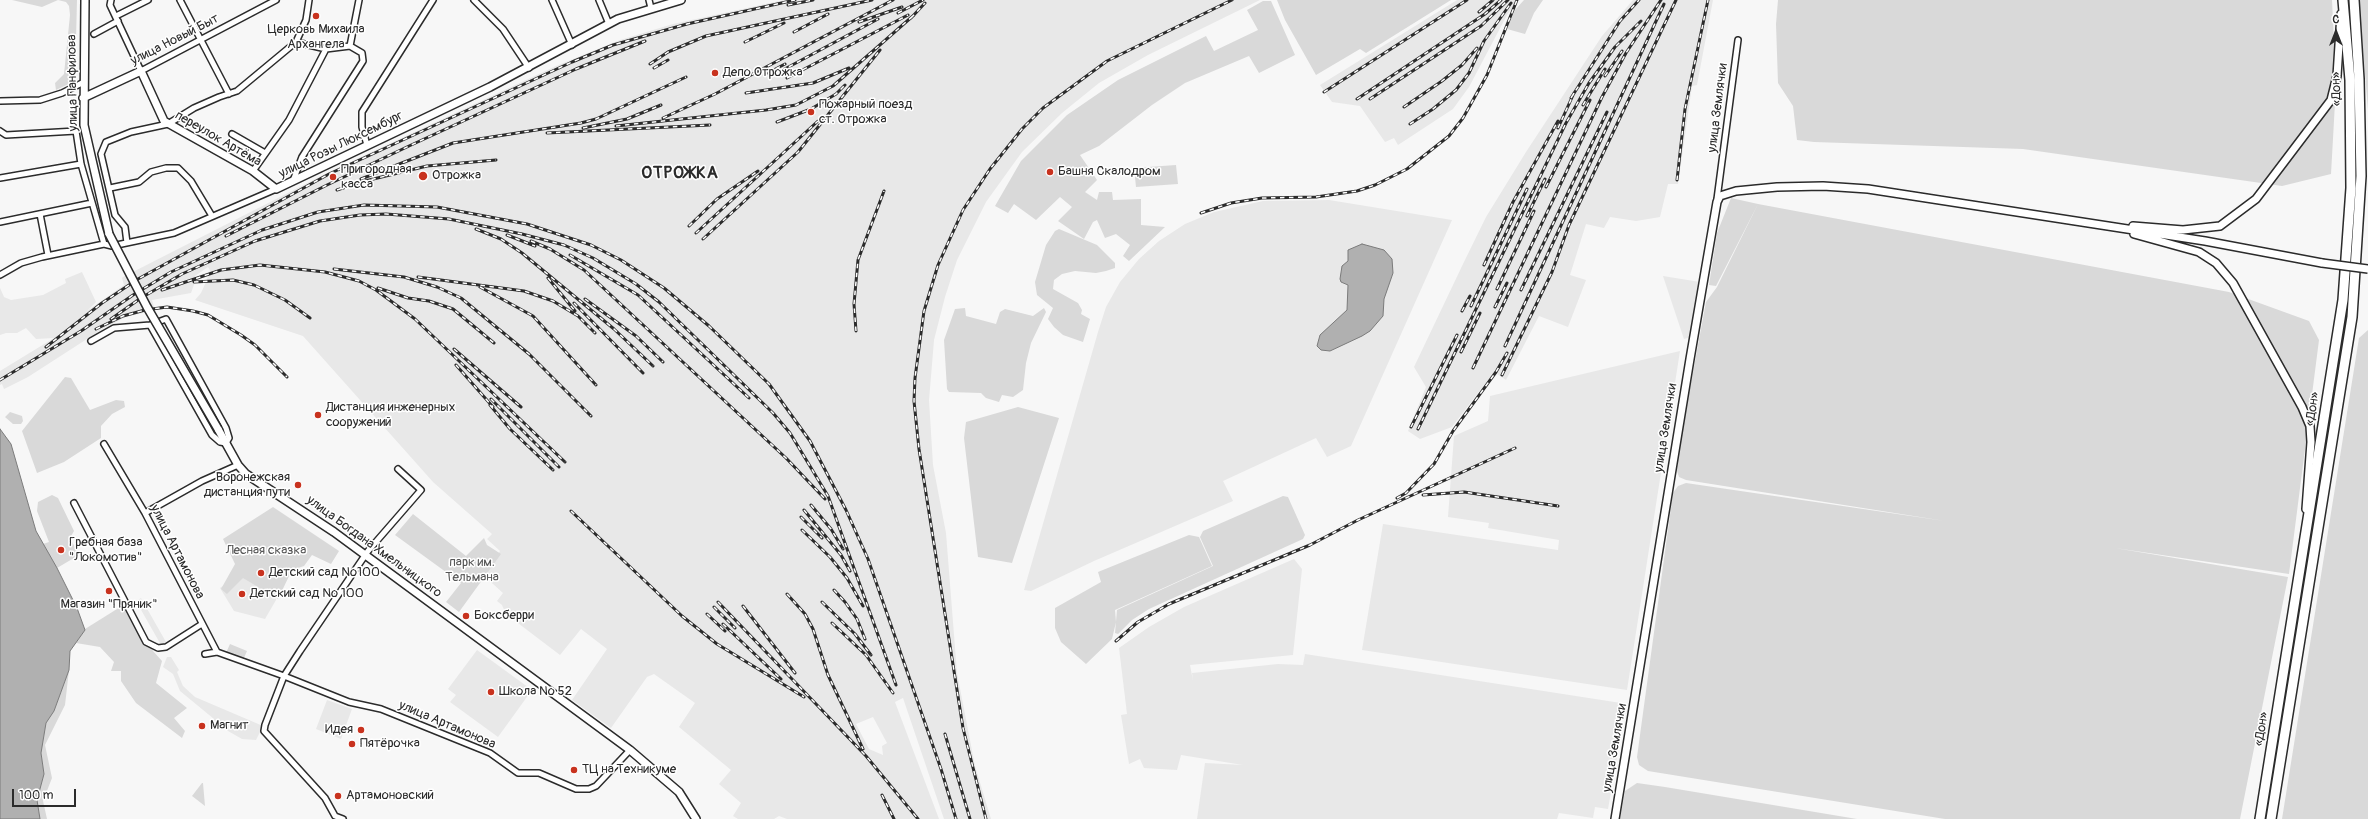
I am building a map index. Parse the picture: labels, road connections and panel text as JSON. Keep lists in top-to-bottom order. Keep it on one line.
{"streets":{"highway":["«Дон»"],"street":["улица Новый Быт","улица Панфилова","улица Землячки","переулок Артёма","улица Розы Люксембург","улица Богдана Хмельницкого","улица Артамонова"]},"crossings":[["улица Новый Быт","улица Панфилова"],["улица Новый Быт","переулок Артёма"],["улица Панфилова","улица Богдана Хмельницкого"],["переулок Артёма","улица Розы Люксембург"],["улица Богдана Хмельницкого","улица Артамонова"]],"districts":["ОТРОЖКА"],"parks":["Лесная сказка","парк им. Тельмана"],"places":["Церковь Михаила Архангела","Депо Отрожка","Пожарный поезд ст. Отрожка","Башня Скалодром","Отрожка","Пригородная касса","Дистанция инженерных сооружений","Воронежская дистанция пути","Гребная база \"Локомотив\"","Детский сад №100","Магазин \"Пряник\"","Детский сад № 100","Боксберри","Школа № 52","Магнит","Идея","Пятёрочка","ТЦ на Техникуме","Артамоновский"],"scale_bar":"100 m","north":"top"}
